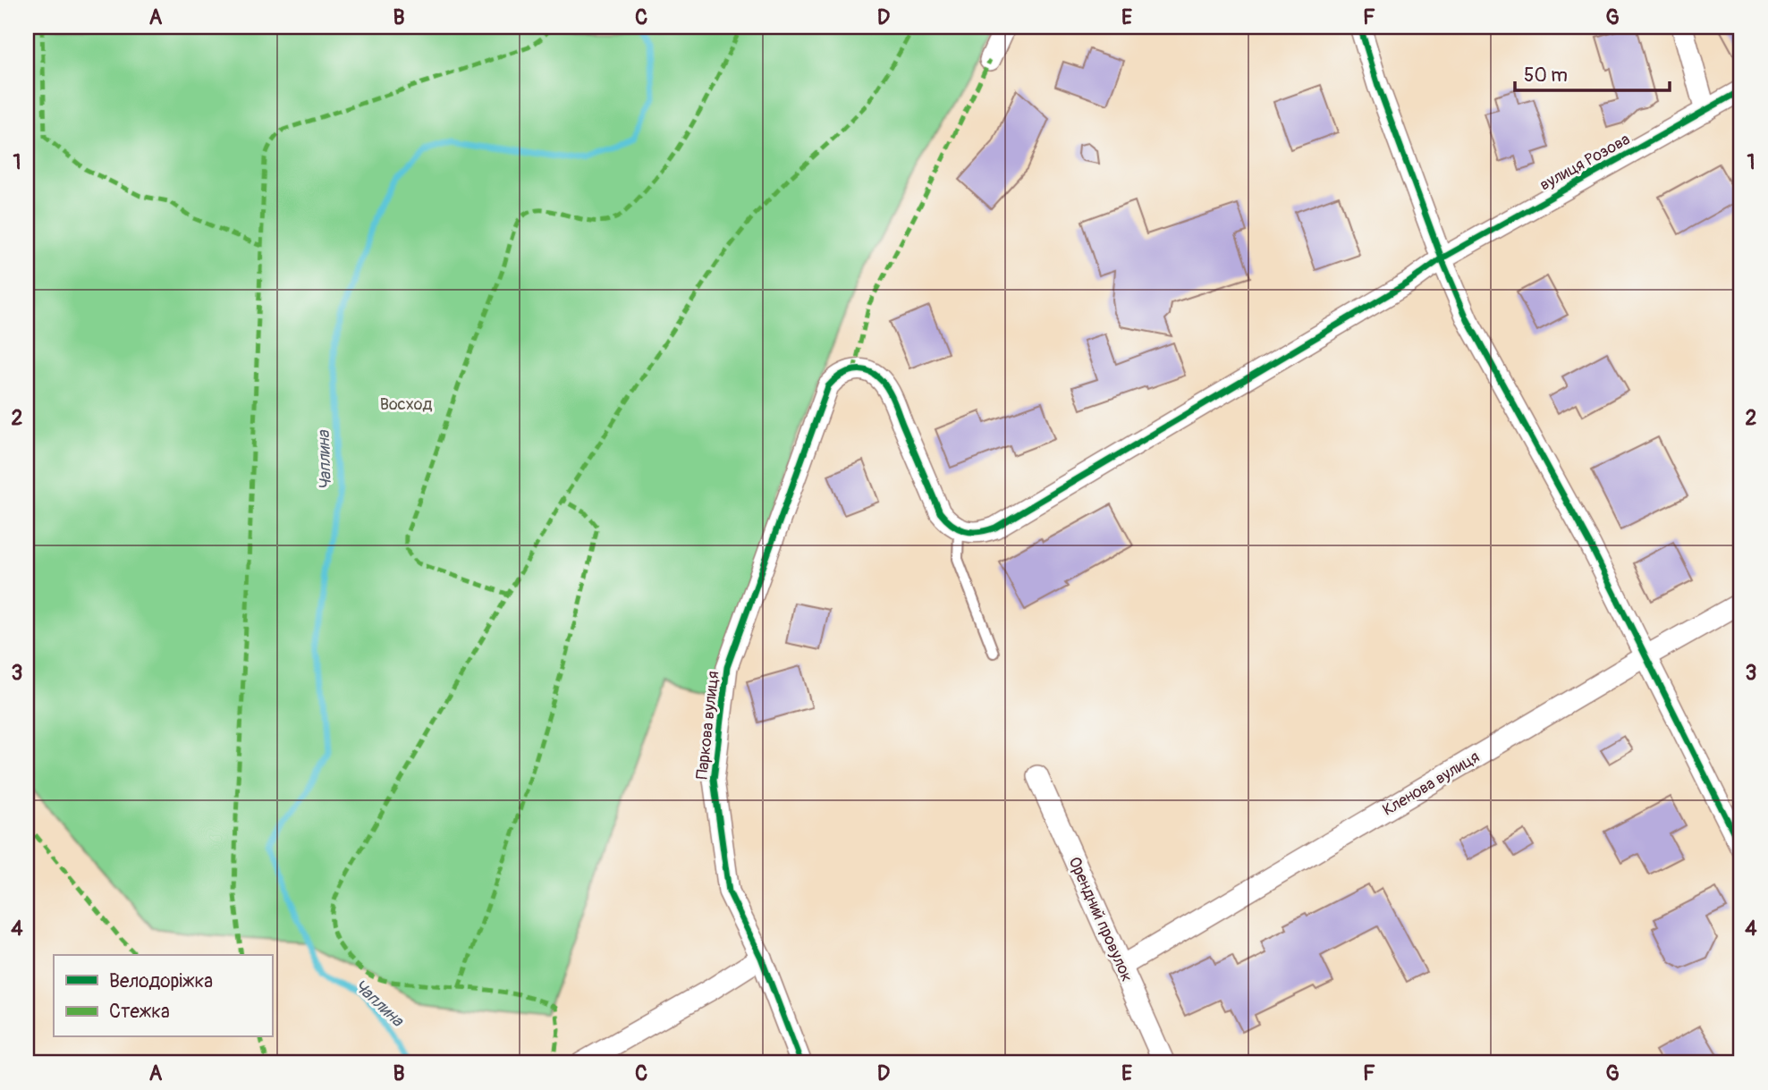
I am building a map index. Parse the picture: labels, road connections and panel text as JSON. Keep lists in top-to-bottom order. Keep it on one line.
{"streets":{"street":["вулиця Розова","Паркова вулиця","Кленова вулиця","Орендний провулок"]},"crossings":[["вулиця Розова","Паркова вулиця"],["Кленова вулиця","Орендний провулок"]],"water":["Чаплина"],"parks":["Восход"],"legend":["Велодоріжка","Стежка"],"scale_bar":"50 m","grid":{"columns":["A","B","C","D","E","F","G"],"rows":["1","2","3","4"]}}
